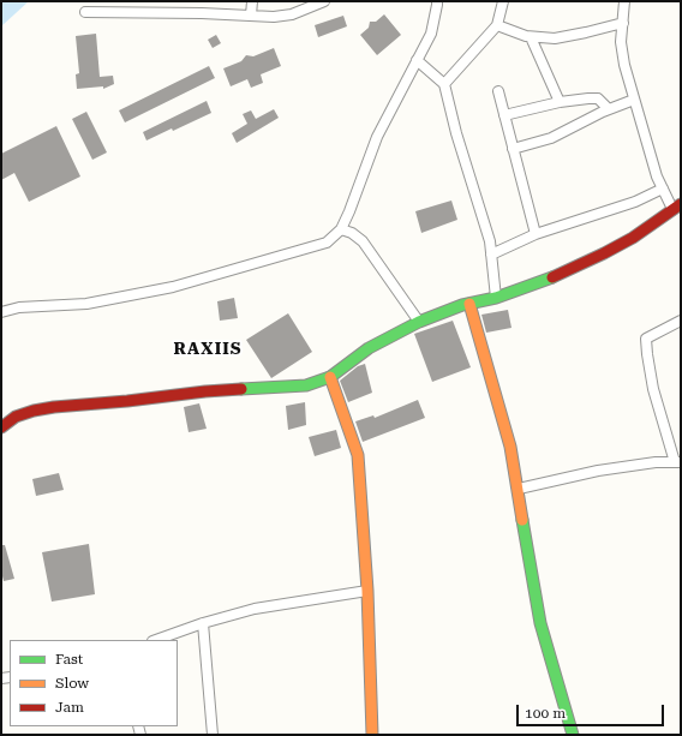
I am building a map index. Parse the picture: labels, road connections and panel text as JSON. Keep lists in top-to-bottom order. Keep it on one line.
{"districts":["RAXIIS"],"legend":["Fast","Slow","Jam"],"scale_bar":"100 m"}
